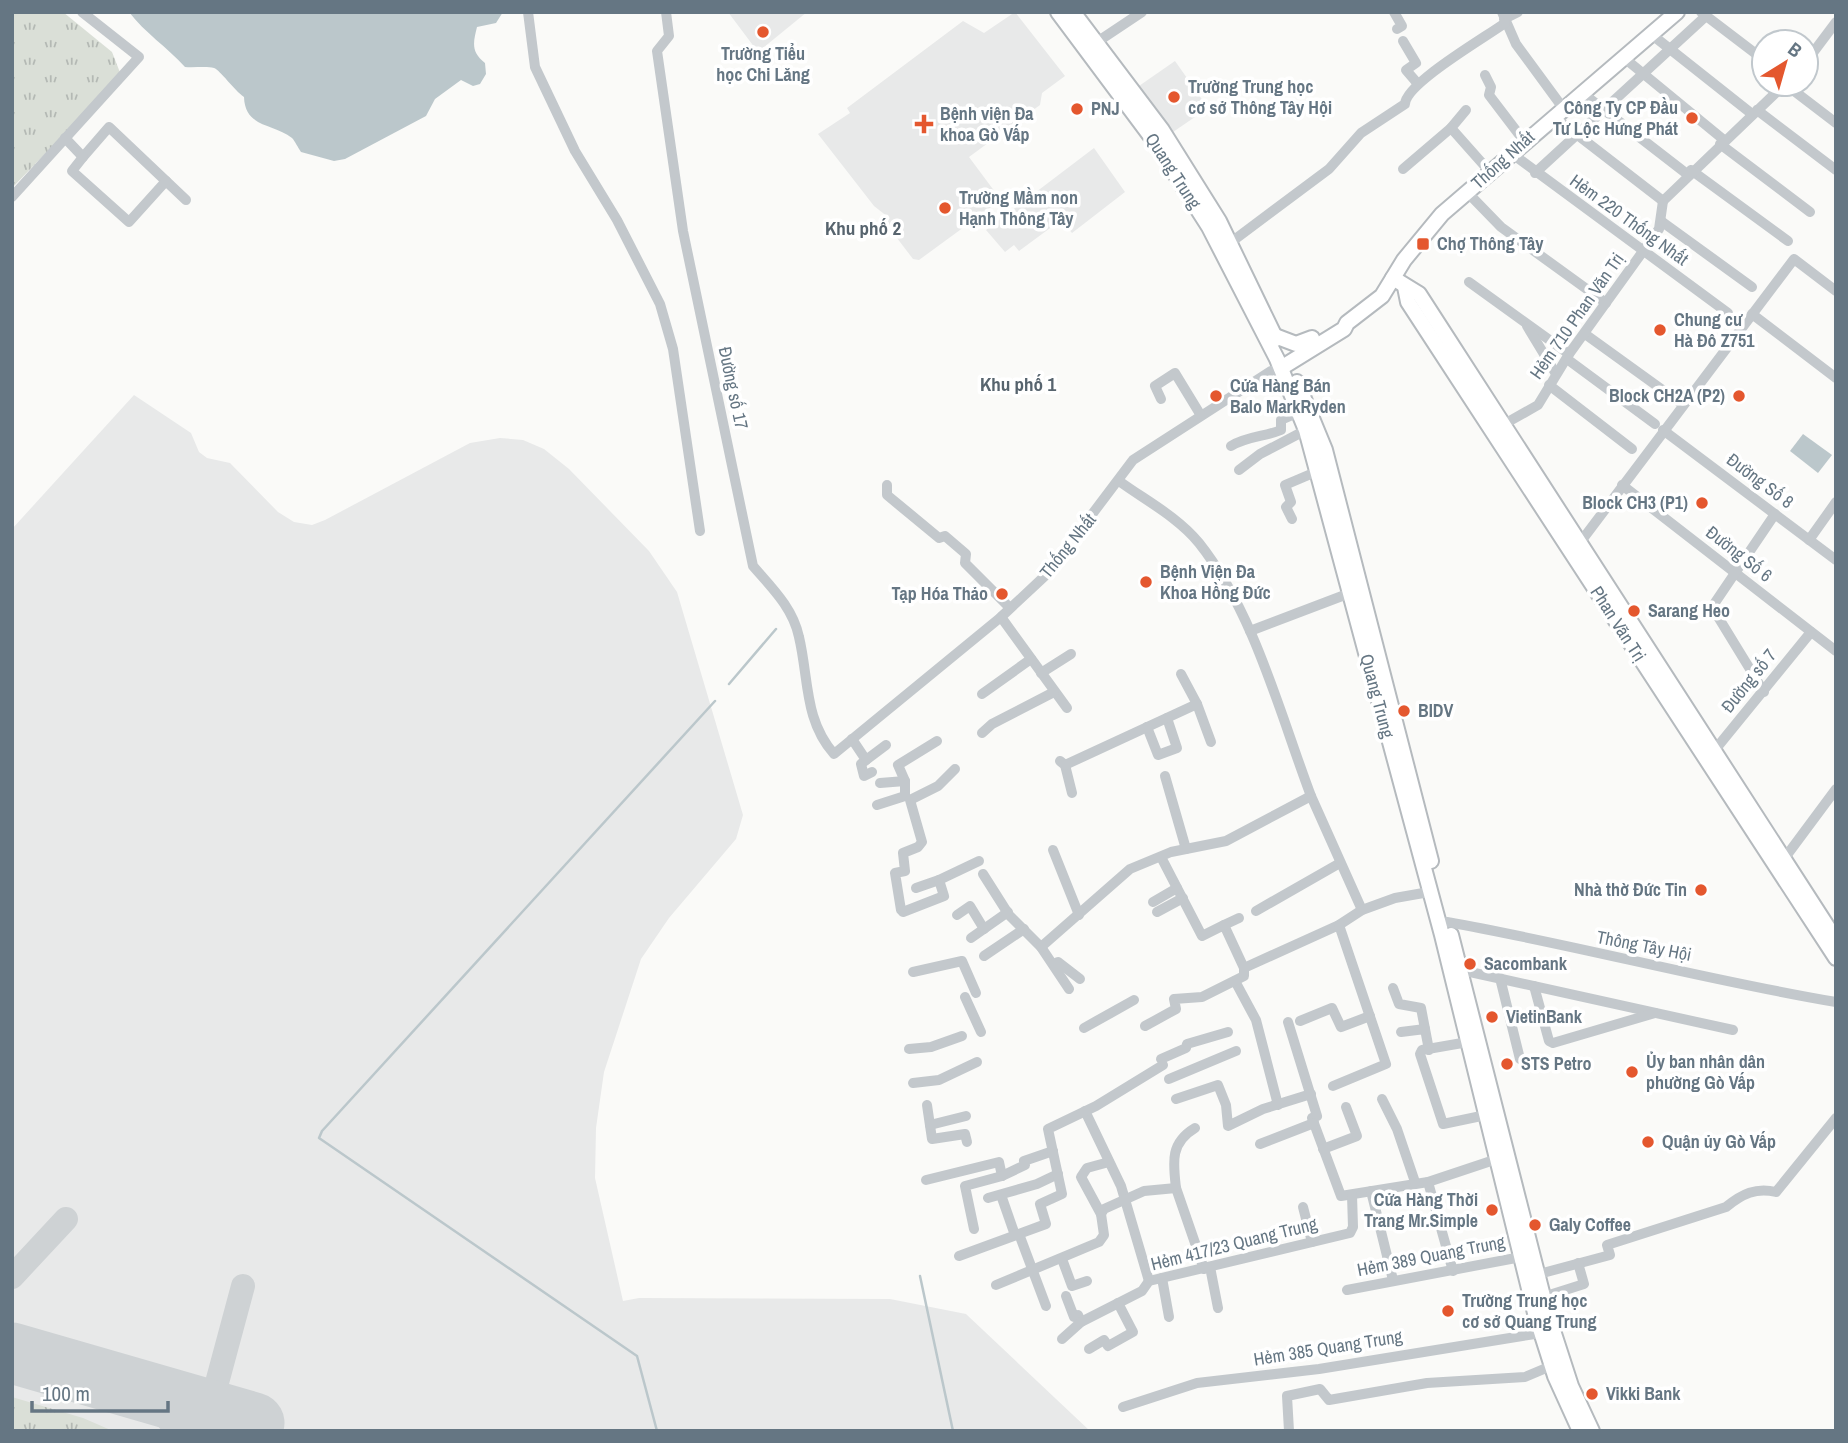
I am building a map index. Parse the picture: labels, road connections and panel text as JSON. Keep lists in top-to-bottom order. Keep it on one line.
{"streets":{"main road":["Thống Nhất","Quang Trung","Phan Văn Trị"],"street":["Hẻm 220 Thống Nhất","Hẻm 710 Phan Văn Trị","Đường số 17","Đường Số 8","Đường Số 6","Đường số 7","Thông Tây Hội","Hẻm 417/23 Quang Trung","Hẻm 389 Quang Trung","Hẻm 385 Quang Trung"]},"crossings":[["Thống Nhất","Quang Trung"],["Thống Nhất","Hẻm 220 Thống Nhất"],["Thống Nhất","Đường số 17"],["Thống Nhất","Phan Văn Trị"],["Quang Trung","Thông Tây Hội"],["Quang Trung","Hẻm 389 Quang Trung"],["Quang Trung","Hẻm 385 Quang Trung"],["Hẻm 220 Thống Nhất","Hẻm 710 Phan Văn Trị"],["Hẻm 710 Phan Văn Trị","Đường Số 8"],["Hẻm 710 Phan Văn Trị","Phan Văn Trị"],["Đường Số 8","Đường số 7"],["Đường Số 6","Đường số 7"],["Phan Văn Trị","Đường số 7"]],"districts":["Khu phố 2","Khu phố 1"],"places":{"other":["Trường Tiểu học Chi Lăng","Trường Trung học cơ sở Thông Tây Hội","PNJ","Công Ty CP Đầu Tư Lộc Hưng Phát","Trường Mầm non Hạnh Thông Tây","Chung cư Hà Đô Z751","Cửa Hàng Bán Balo MarkRyden","Block CH2A (P2)","Block CH3 (P1)","Bệnh Viện Đa Khoa Hồng Đức","Tạp Hóa Thảo","Sarang Heo","BIDV","Nhà thờ Đức Tin","Sacombank","VietinBank","STS Petro","Ủy ban nhân dân phường Gò Vấp","Quận ủy Gò Vấp","Cửa Hàng Thời Trang Mr.Simple","Galy Coffee","Trường Trung học cơ sở Quang Trung","Vikki Bank"],"health":["Bệnh viện Đa khoa Gò Vấp"],"transit":["Chợ Thông Tây"]},"scale_bar":"100 m","north":"top right"}
